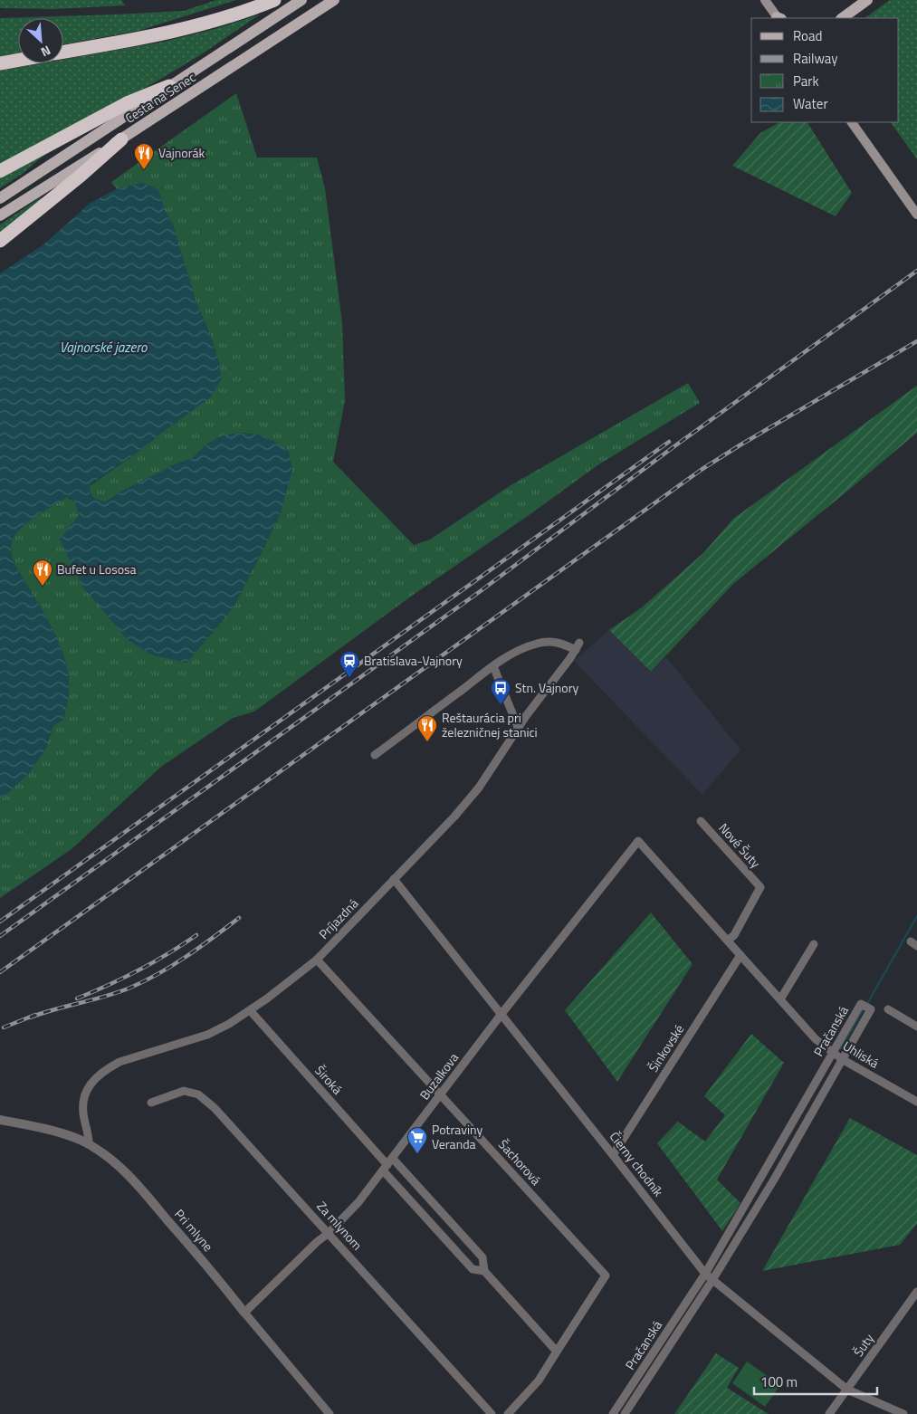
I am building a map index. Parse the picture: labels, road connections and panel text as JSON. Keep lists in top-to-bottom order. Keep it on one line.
{"streets":{"main road":["Cesta na Senec"],"street":["Nové Šuty","Príjazdná","Pračanská","Šinkovské","Uhliská","Buzalkova","Široká","Šachorová","Čierny chodník","Za mlynom","Pri mlyne","Šuty"]},"crossings":[["Nové Šuty","Uhliská"],["Príjazdná","Široká"],["Príjazdná","Šachorová"],["Príjazdná","Čierny chodník"],["Príjazdná","Pri mlyne"],["Pračanská","Uhliská"],["Pračanská","Čierny chodník"],["Šinkovské","Uhliská"],["Šinkovské","Čierny chodník"],["Uhliská","Buzalkova"],["Buzalkova","Široká"],["Buzalkova","Šachorová"],["Buzalkova","Čierny chodník"],["Buzalkova","Za mlynom"],["Buzalkova","Pri mlyne"],["Široká","Šachorová"],["Čierny chodník","Šuty"]],"water":["Vajnorské jazero"],"places":{"restaurant":["Vajnorák","Bufet u Lososa","Reštaurácia pri železničnej stanici"],"station":["Bratislava-Vajnory"],"bus stop":["Stn. Vajnory"],"supermarket":["Potraviny Veranda"]},"legend":["Road","Railway","Park","Water"],"scale_bar":"100 m","north":"bottom right"}
